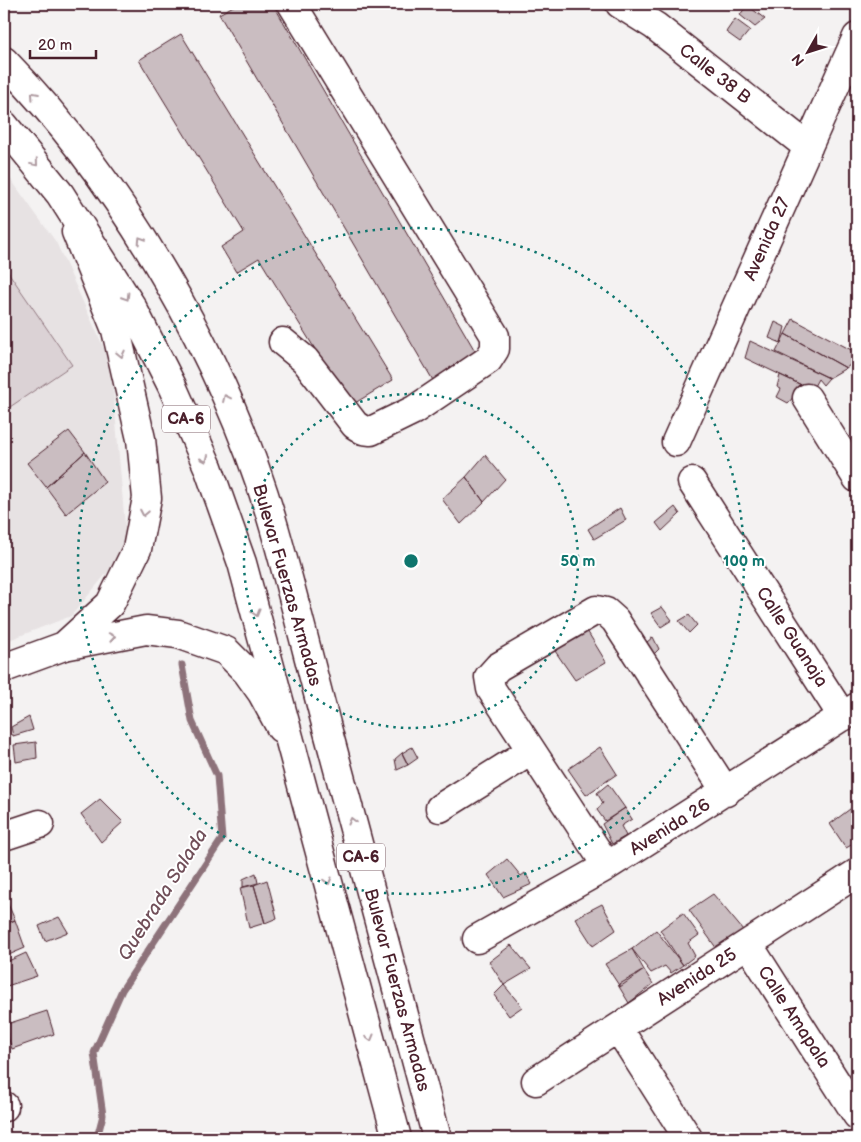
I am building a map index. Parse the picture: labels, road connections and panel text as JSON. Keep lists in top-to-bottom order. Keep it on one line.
{"streets":{"main road":["Calle 38 B","Avenida 27","CA-6","Bulevar Fuerzas Armadas","Calle Guanaja","Avenida 26","Avenida 25","Calle Amapala"]},"crossings":[["Calle 38 B","Avenida 27"],["Calle Guanaja","Avenida 26"],["Avenida 25","Calle Amapala"]],"water":["Quebrada Salada"],"scale_bar":"20 m","north":"bottom left","rings":["50 m","100 m"]}
